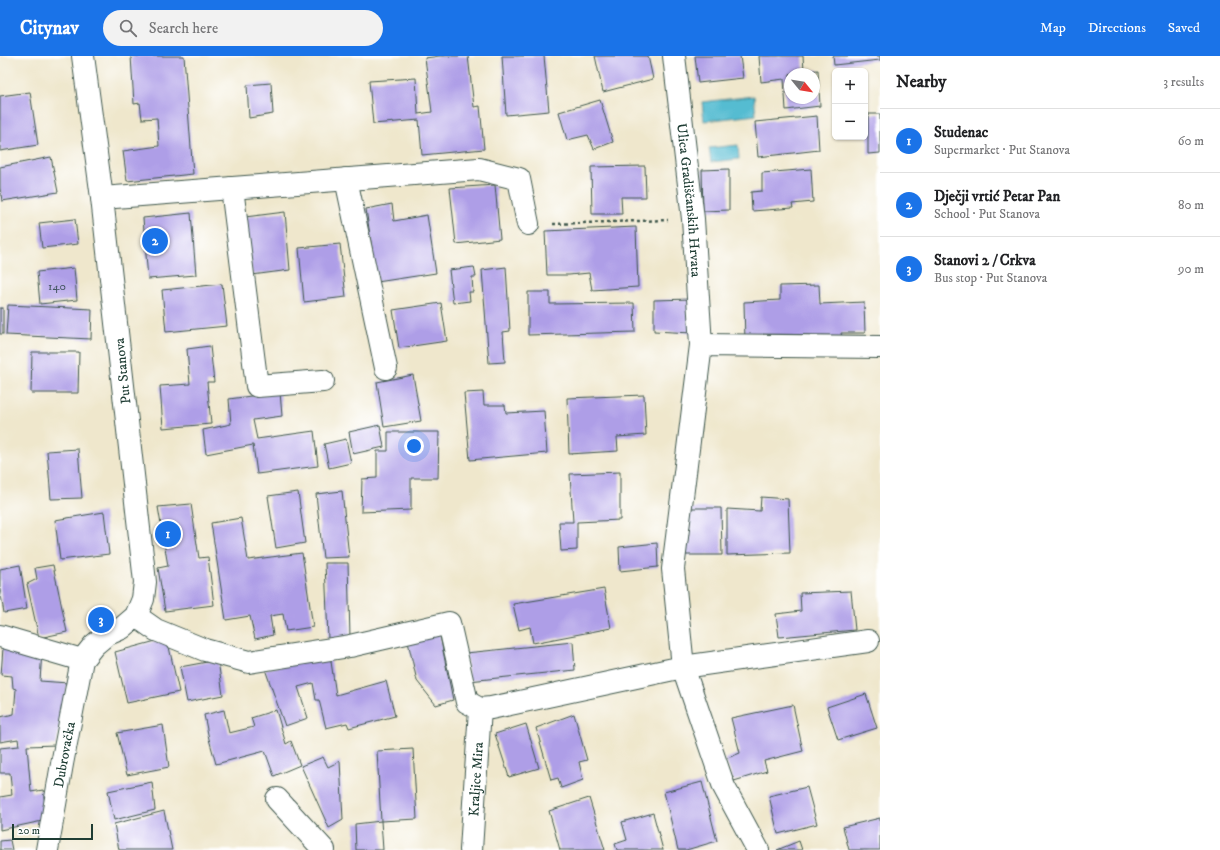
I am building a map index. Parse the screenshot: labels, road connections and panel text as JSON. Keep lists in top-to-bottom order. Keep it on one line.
{"streets":{"street":["Ulica Gradiščanskih Hrvata","Put Stanova","Dubrovačka","Kraljice Mira"]},"crossings":[["Put Stanova","Dubrovačka"]],"house_numbers":["140"],"scale_bar":"20 m","north":"bottom right","page":{"header":"Citynav","search":"Search here","nav":["Map","Directions","Saved"],"heading":["Nearby","3 results"],"map_buttons":["+","−"],"list":[{"mark":"1","name":"Studenac","note":"Supermarket · Put Stanova","value":"60 m"},{"mark":"2","name":"Dječji vrtić Petar Pan","note":"School · Put Stanova","value":"80 m"},{"mark":"3","name":"Stanovi 2 / Crkva","note":"Bus stop · Put Stanova","value":"90 m"}],"pins":["2","1","3"],"scale":"20 m"}}
